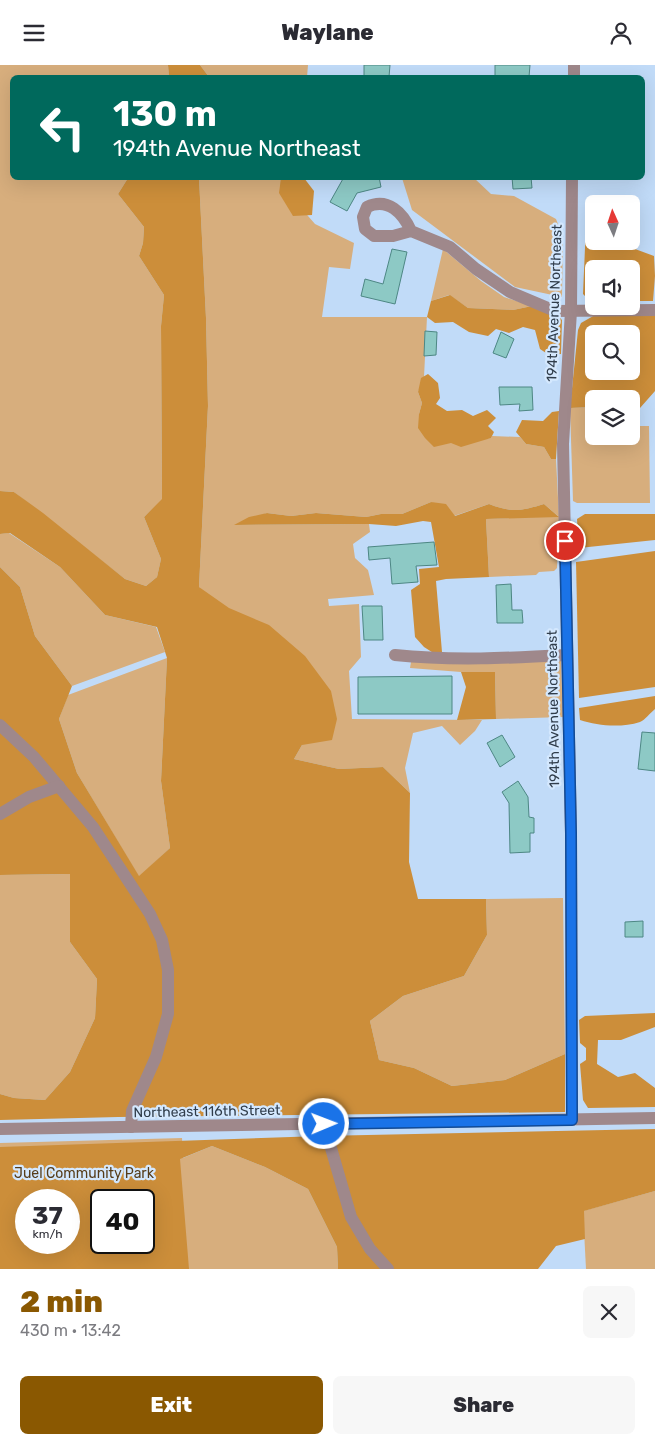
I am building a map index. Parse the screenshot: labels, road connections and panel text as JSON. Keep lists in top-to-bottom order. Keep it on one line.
{"streets":{"street":["194th Avenue Northeast","Northeast 116th Street"]},"crossings":[["194th Avenue Northeast","Northeast 116th Street"]],"parks":["Juel Community Park"],"north":"top","page":{"header":"Waylane","turn":["130 m","194th Avenue Northeast"],"speed":"37 km/h","limit":"40","heading":["2 min","430 m · 13:42"],"buttons":["Exit","Share"]}}
